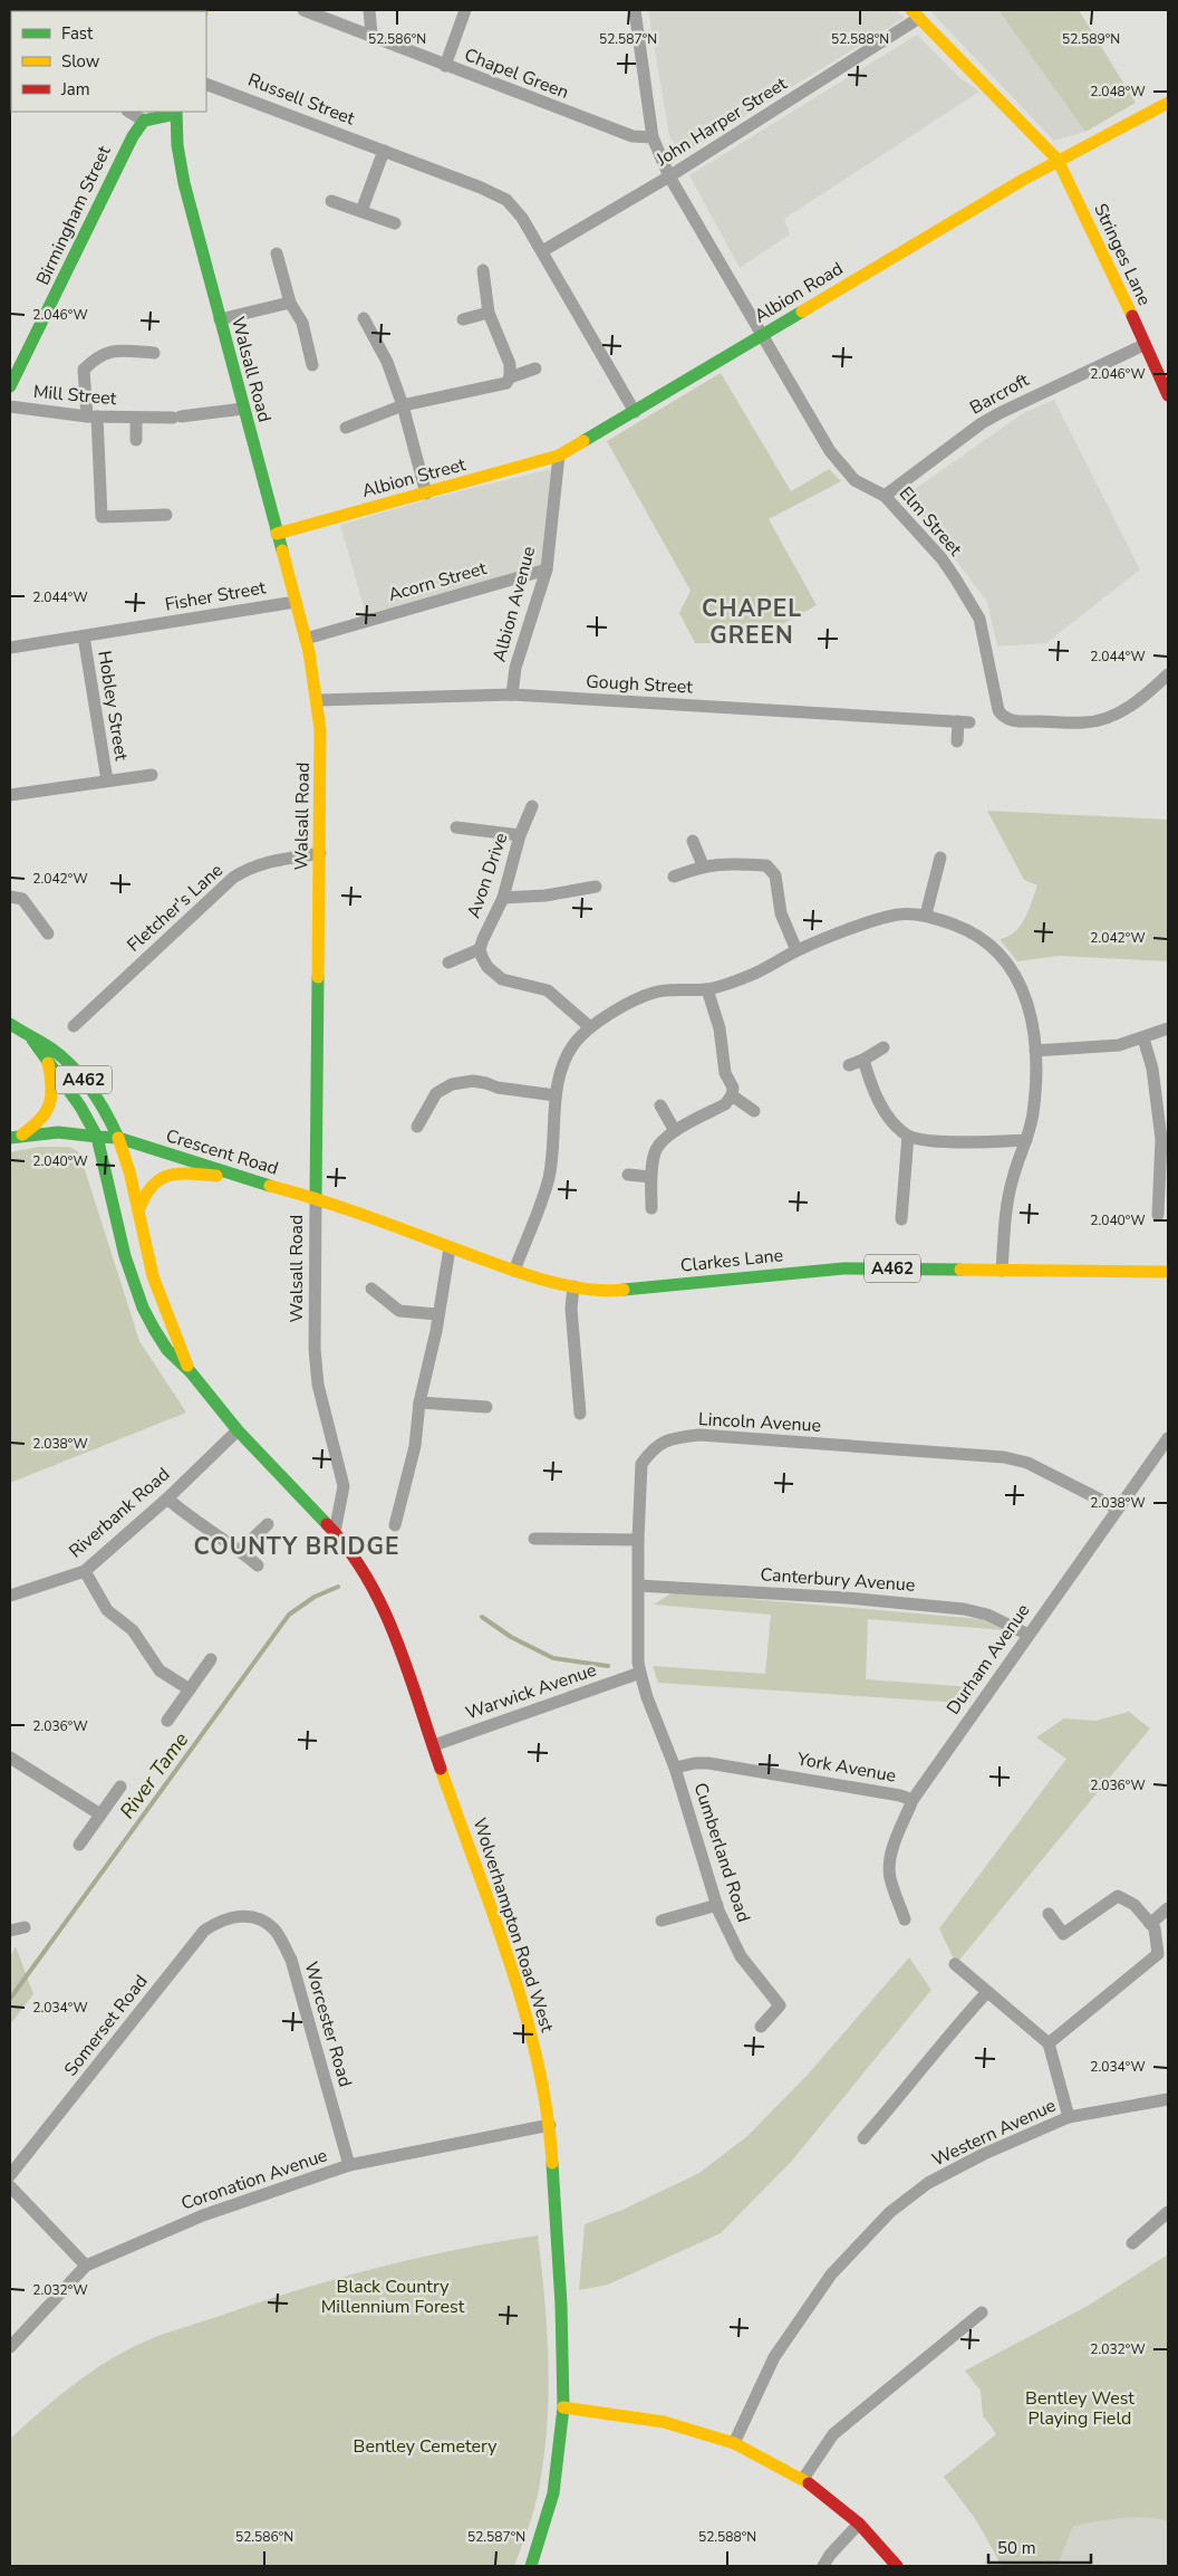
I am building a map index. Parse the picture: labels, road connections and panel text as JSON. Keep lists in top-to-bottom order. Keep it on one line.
{"streets":{"main road":["Birmingham Street","Stringes Lane","Albion Road","Walsall Road","Albion Street","A462","Crescent Road","Clarkes Lane","Wolverhampton Road West"],"street":["Chapel Green","Russell Street","John Harper Street","Barcroft","Mill Street","Elm Street","Acorn Street","Fisher Street","Albion Avenue","Gough Street","Hobley Street","Avon Drive","Fletcher's Lane","Lincoln Avenue","Riverbank Road","Canterbury Avenue","Durham Avenue","Warwick Avenue","York Avenue","Cumberland Road","Worcester Road","Somerset Road","Western Avenue","Coronation Avenue"]},"crossings":[["Chapel Green","Elm Street"],["Russell Street","John Harper Street"],["John Harper Street","Stringes Lane"],["John Harper Street","Elm Street"],["Stringes Lane","Albion Road"],["Stringes Lane","Barcroft"],["Albion Road","Albion Street"],["Albion Road","Elm Street"],["Albion Road","Albion Avenue"],["Walsall Road","Mill Street"],["Walsall Road","Albion Street"],["Walsall Road","Acorn Street"],["Walsall Road","Fisher Street"],["Walsall Road","Gough Street"],["Walsall Road","Fletcher's Lane"],["Walsall Road","Crescent Road"],["Walsall Road","Clarkes Lane"],["Walsall Road","Wolverhampton Road West"],["Barcroft","Elm Street"],["Albion Street","Albion Avenue"],["Acorn Street","Albion Avenue"],["Fisher Street","Hobley Street"],["Albion Avenue","Gough Street"],["A462","Crescent Road"],["A462","Wolverhampton Road West"],["Crescent Road","Clarkes Lane"],["Crescent Road","Wolverhampton Road West"],["Lincoln Avenue","Canterbury Avenue"],["Lincoln Avenue","Durham Avenue"],["Lincoln Avenue","Warwick Avenue"],["Lincoln Avenue","York Avenue"],["Lincoln Avenue","Cumberland Road"],["Riverbank Road","Wolverhampton Road West"],["Canterbury Avenue","Durham Avenue"],["Durham Avenue","York Avenue"],["Warwick Avenue","Wolverhampton Road West"],["York Avenue","Cumberland Road"],["Wolverhampton Road West","Coronation Avenue"],["Worcester Road","Somerset Road"],["Worcester Road","Coronation Avenue"]],"districts":["CHAPEL GREEN","COUNTY BRIDGE"],"water":["River Tame"],"parks":["Black Country Millennium Forest","Bentley West Playing Field","Bentley Cemetery"],"legend":["Fast","Slow","Jam"],"scale_bar":"50 m","coordinates":["52.586°N","52.587°N","52.588°N","52.589°N","2.048°W","2.046°W","2.044°W","2.042°W","2.040°W","2.038°W","2.036°W","2.034°W","2.032°W"]}
